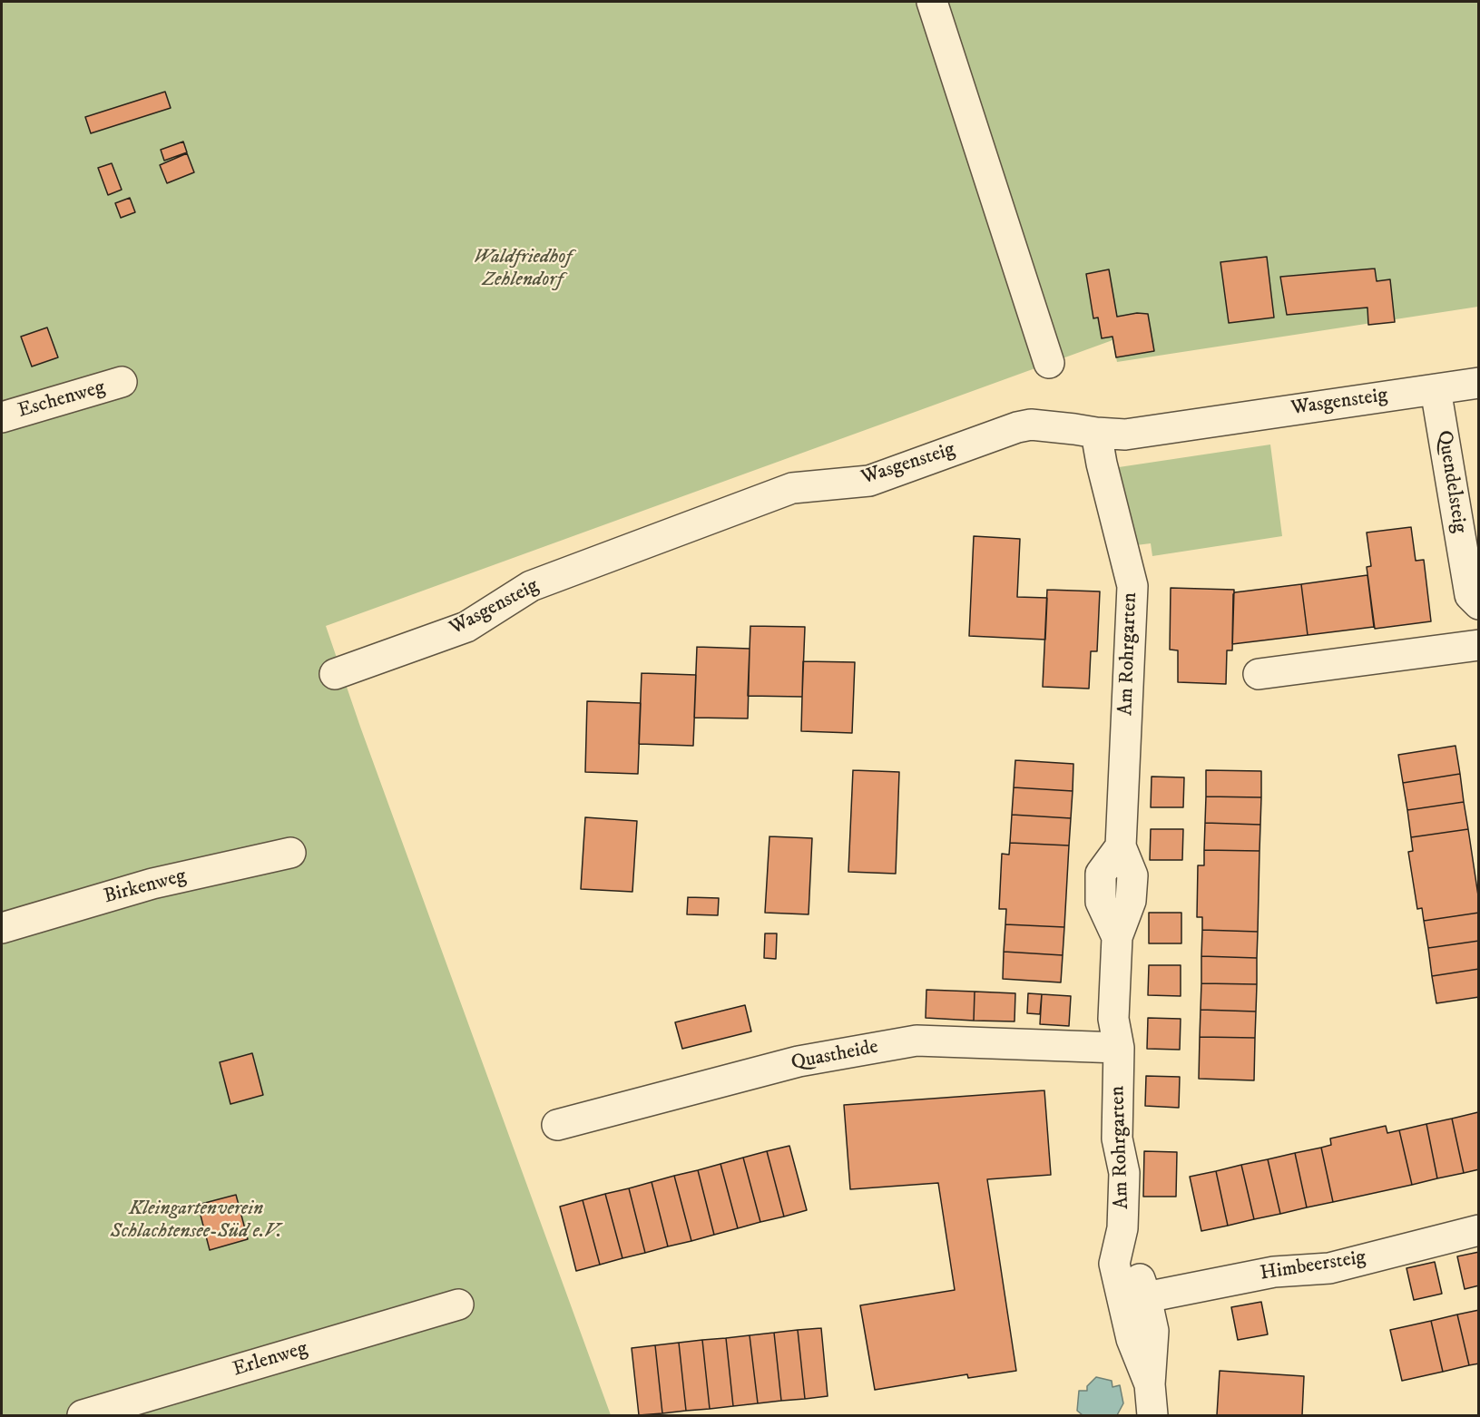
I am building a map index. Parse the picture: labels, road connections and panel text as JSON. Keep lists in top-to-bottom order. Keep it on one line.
{"streets":{"street":["Eschenweg","Wasgensteig","Quendelsteig","Am Rohrgarten","Birkenweg","Quastheide","Himbeersteig","Erlenweg"]},"crossings":[["Wasgensteig","Quendelsteig"],["Wasgensteig","Am Rohrgarten"],["Am Rohrgarten","Quastheide"],["Am Rohrgarten","Himbeersteig"]],"parks":["Waldfriedhof Zehlendorf","Kleingartenverein Schlachtensee-Süd e.V."]}
